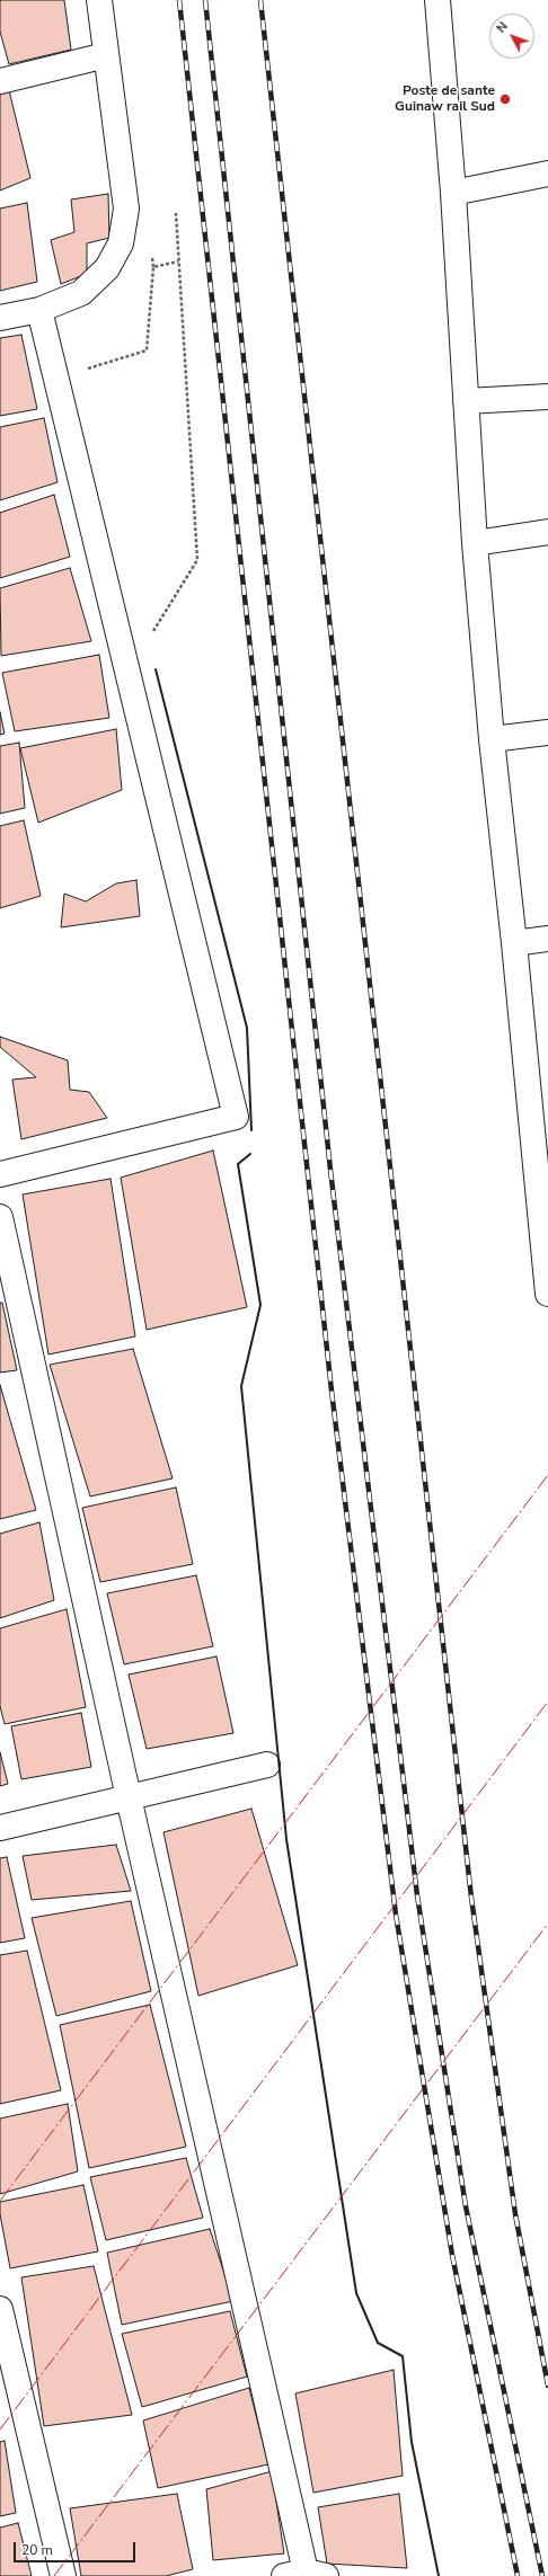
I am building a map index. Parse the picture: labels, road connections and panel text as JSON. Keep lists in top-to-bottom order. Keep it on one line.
{"places":["Poste de sante Guinaw rail Sud"],"scale_bar":"20 m","north":"top left"}
